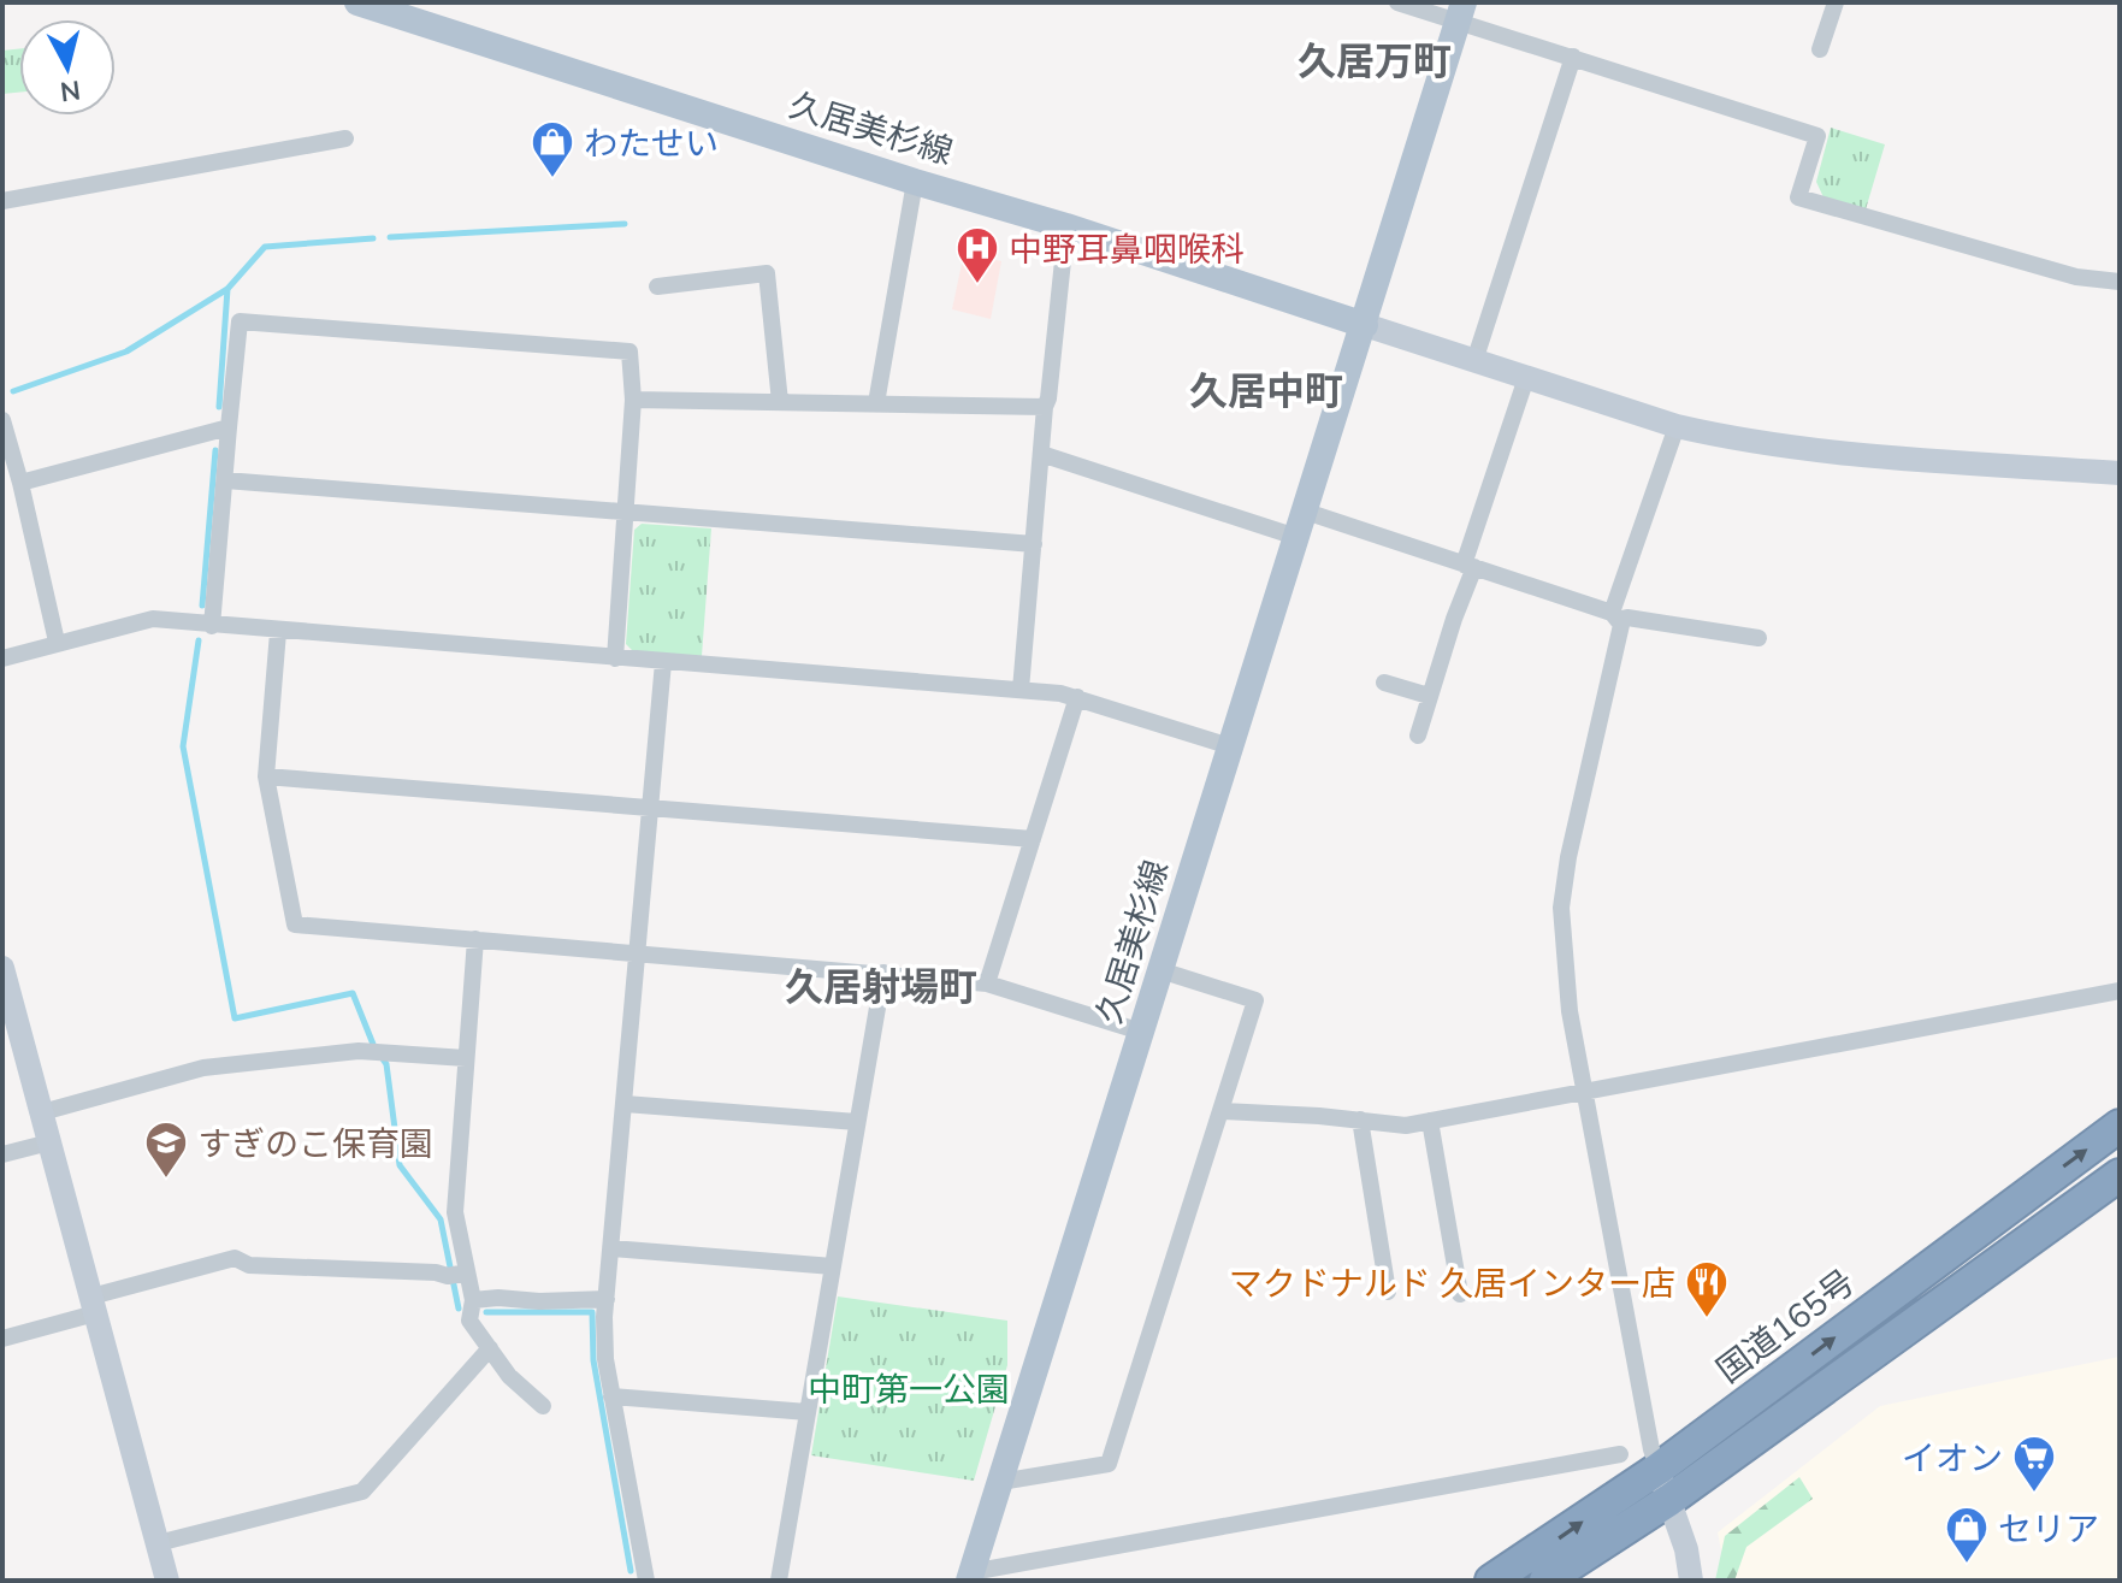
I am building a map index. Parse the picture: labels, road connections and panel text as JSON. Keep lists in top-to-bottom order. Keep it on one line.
{"streets":{"highway":["国道165号"],"main road":["久居美杉線"]},"districts":["久居万町","久居中町","久居射場町"],"parks":["中町第一公園"],"places":{"shop":["わたせい","セリア"],"hospital":["中野耳鼻咽喉科"],"school or university":["すぎのこ保育園"],"restaurant":["マクドナルド 久居インター店"],"supermarket":["イオン"]},"north":"bottom"}
